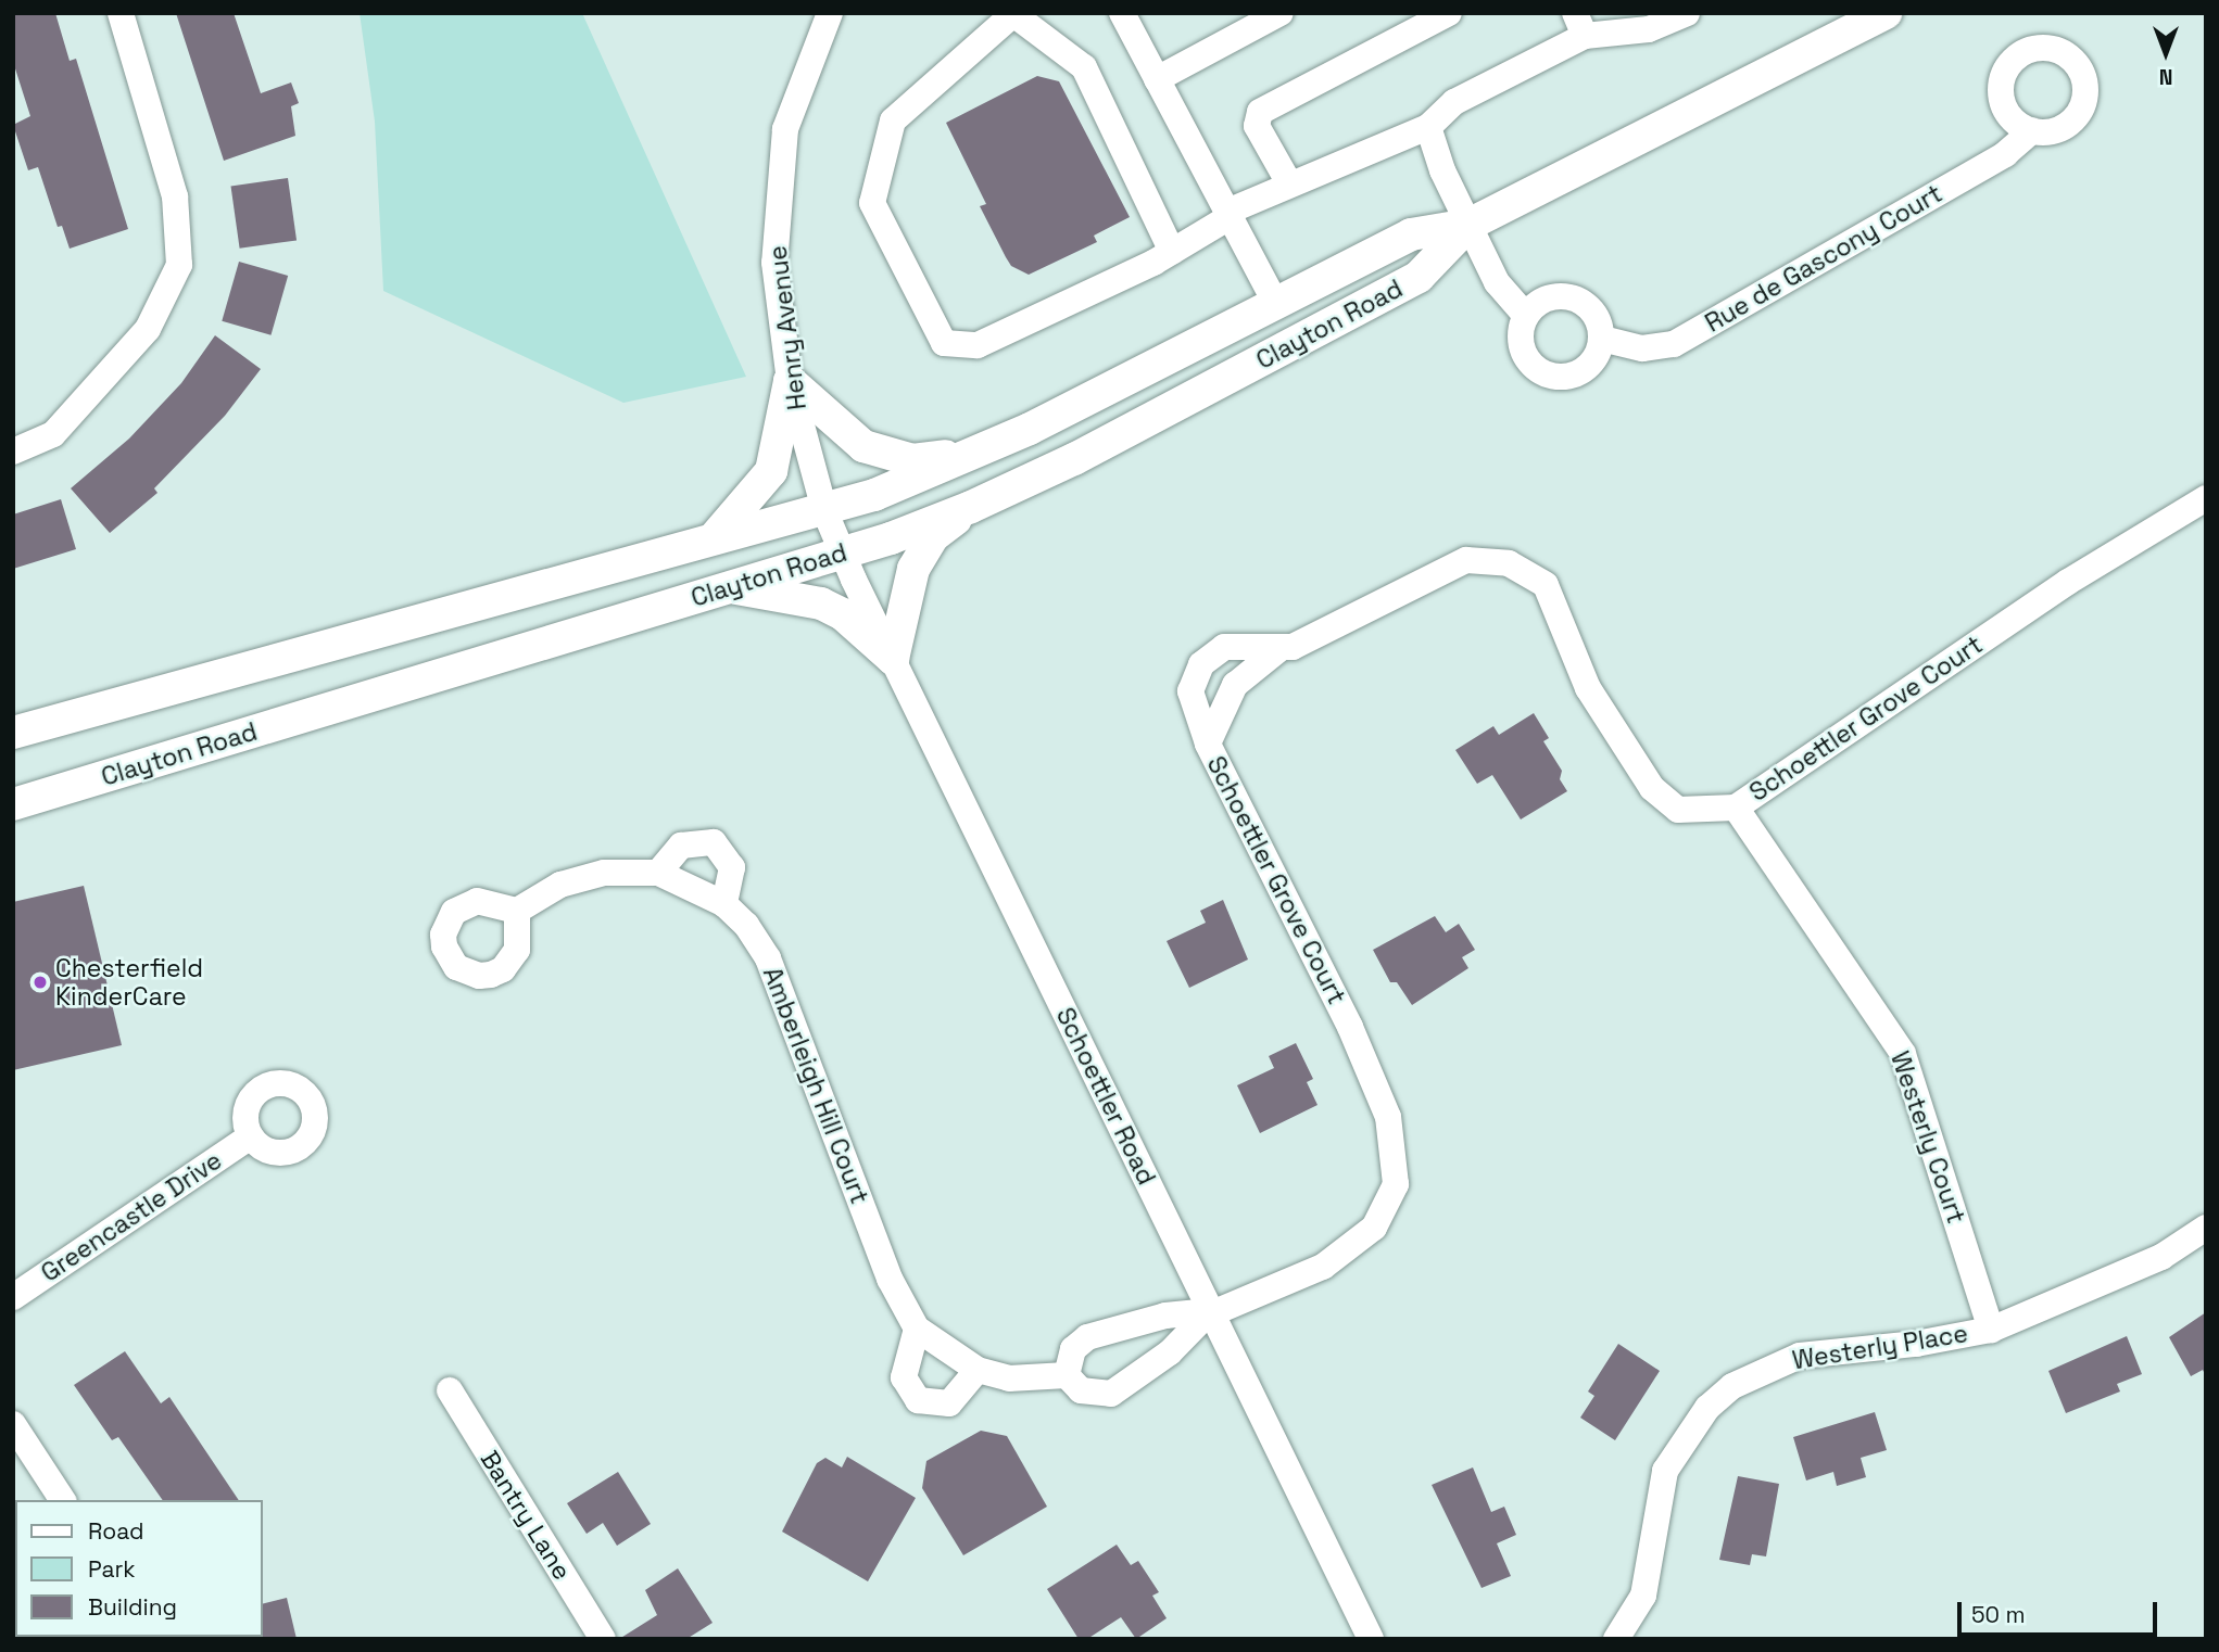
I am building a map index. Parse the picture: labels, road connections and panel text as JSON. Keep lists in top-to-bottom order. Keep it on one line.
{"streets":{"main road":["Clayton Road"],"street":["Rue de Gascony Court","Henry Avenue","Schoettler Grove Court","Amberleigh Hill Court","Schoettler Road","Westerly Court","Greencastle Drive","Westerly Place","Bantry Lane"]},"crossings":[["Clayton Road","Henry Avenue"],["Clayton Road","Schoettler Road"],["Henry Avenue","Schoettler Road"],["Schoettler Grove Court","Schoettler Road"],["Schoettler Grove Court","Westerly Court"],["Westerly Court","Westerly Place"]],"places":["Chesterfield KinderCare"],"legend":["Road","Park","Building"],"scale_bar":"50 m","north":"bottom"}
